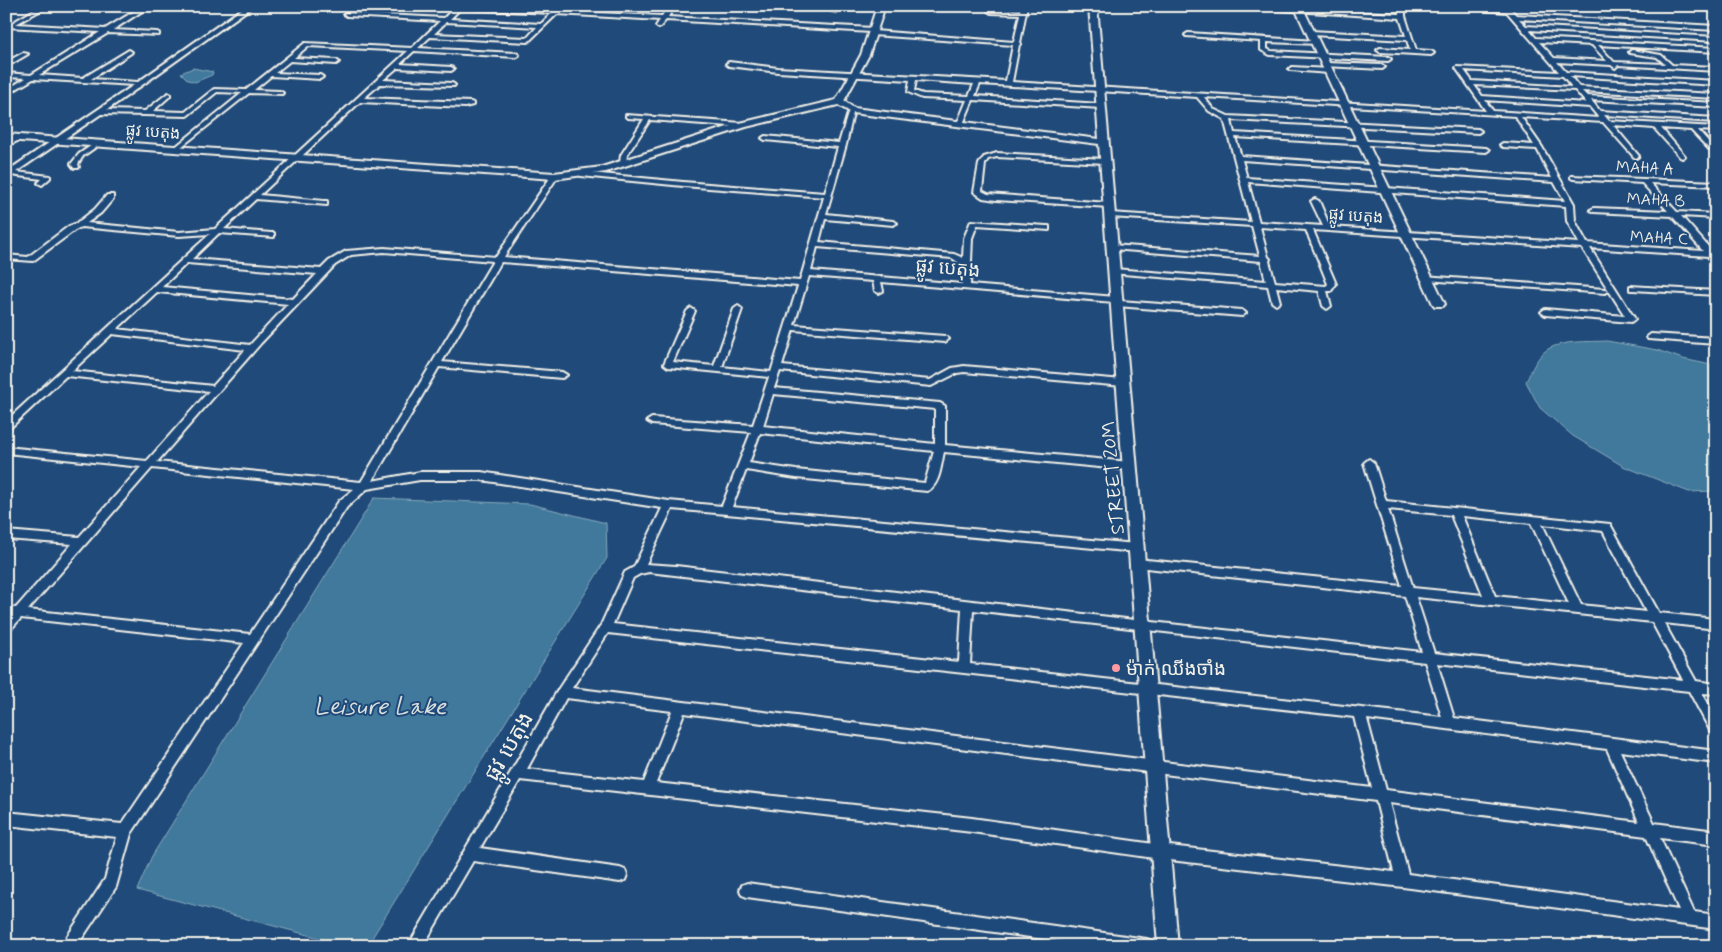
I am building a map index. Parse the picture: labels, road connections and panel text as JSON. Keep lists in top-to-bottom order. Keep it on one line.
{"streets":{"street":["ផ្លូវ បេតុង","MAHA A","MAHA B","MAHA C","STREET 20M"]},"crossings":[["ផ្លូវ បេតុង","MAHA C"],["ផ្លូវ បេតុង","STREET 20M"]],"water":["Leisure Lake"],"places":["ម៉ាក់ ឈីងចាំង"]}
